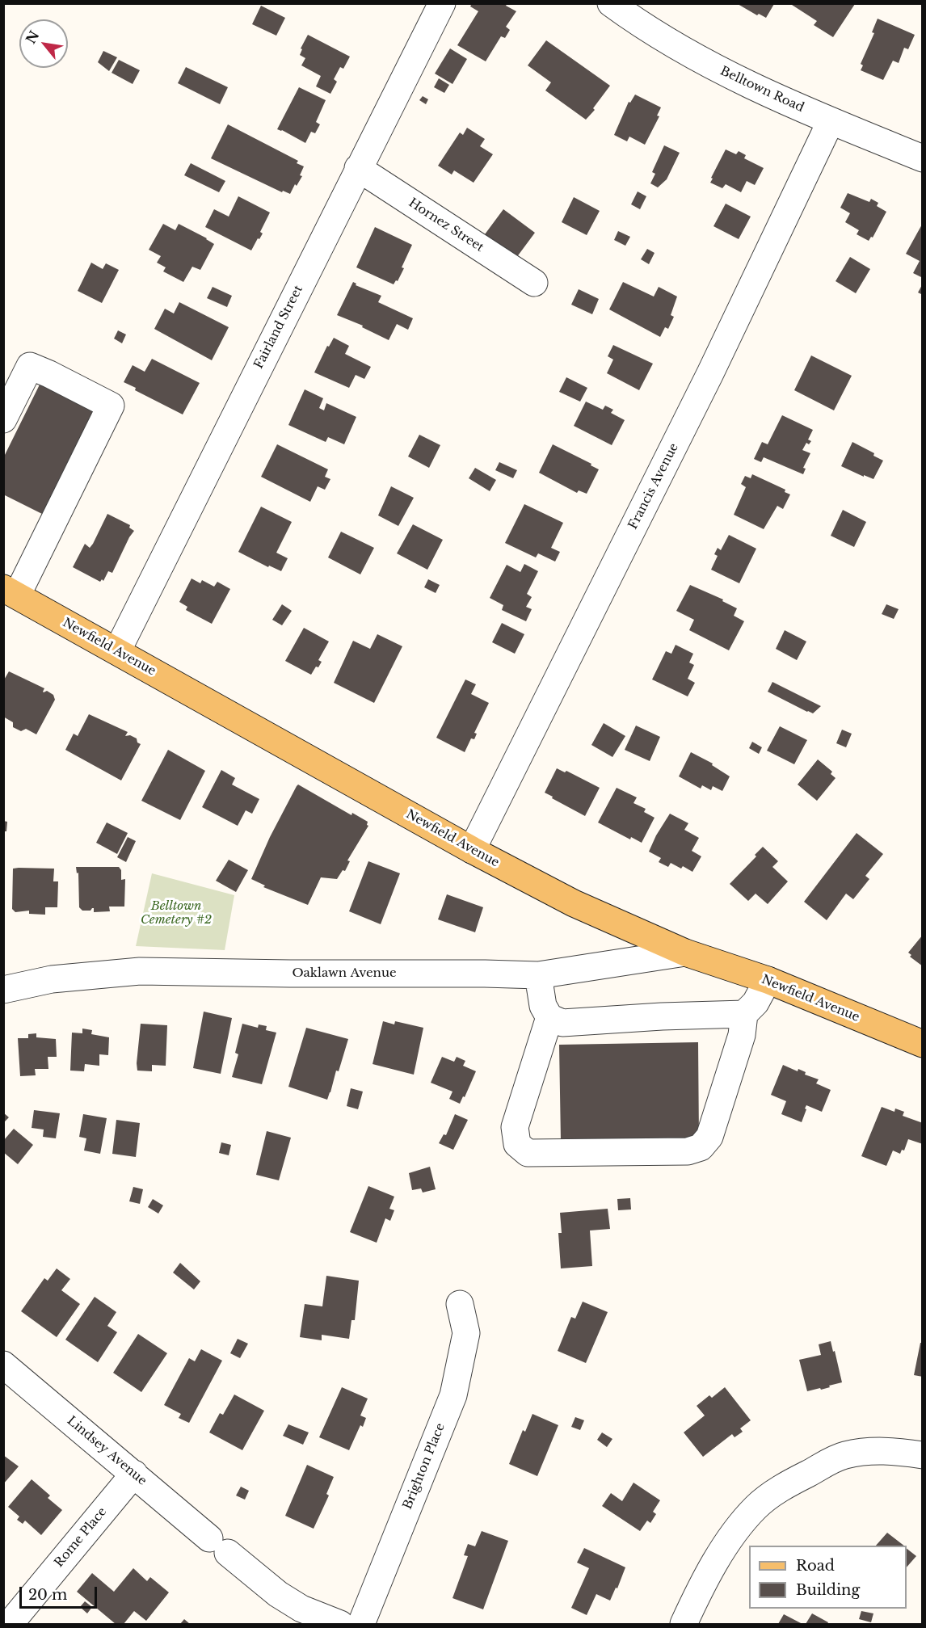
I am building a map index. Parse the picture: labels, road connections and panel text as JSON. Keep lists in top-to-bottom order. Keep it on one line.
{"streets":{"main road":["Newfield Avenue"],"street":["Belltown Road","Hornez Street","Fairland Street","Francis Avenue","Oaklawn Avenue","Lindsey Avenue","Brighton Place","Rome Place"]},"crossings":[["Belltown Road","Francis Avenue"],["Hornez Street","Fairland Street"],["Fairland Street","Newfield Avenue"],["Francis Avenue","Newfield Avenue"],["Newfield Avenue","Oaklawn Avenue"],["Lindsey Avenue","Rome Place"]],"parks":["Belltown Cemetery #2"],"legend":["Road","Building"],"scale_bar":"20 m","north":"top left"}
